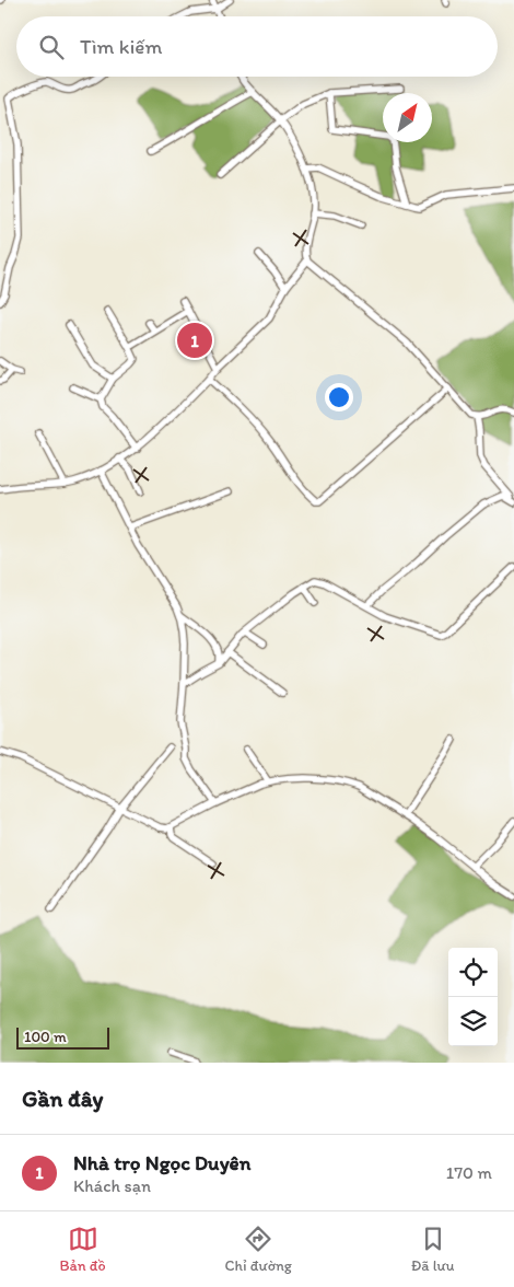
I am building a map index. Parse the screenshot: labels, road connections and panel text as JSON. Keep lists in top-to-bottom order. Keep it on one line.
{"scale_bar":"100 m","north":"top right","page":{"search":"Tìm kiếm","pins":"1","scale":"100 m","heading":"Gần đây","list":[{"mark":"1","name":"Nhà trọ Ngọc Duyên","note":"Khách sạn","value":"170 m"}],"nav":["Bản đồ","Chỉ đường","Đã lưu"]}}
